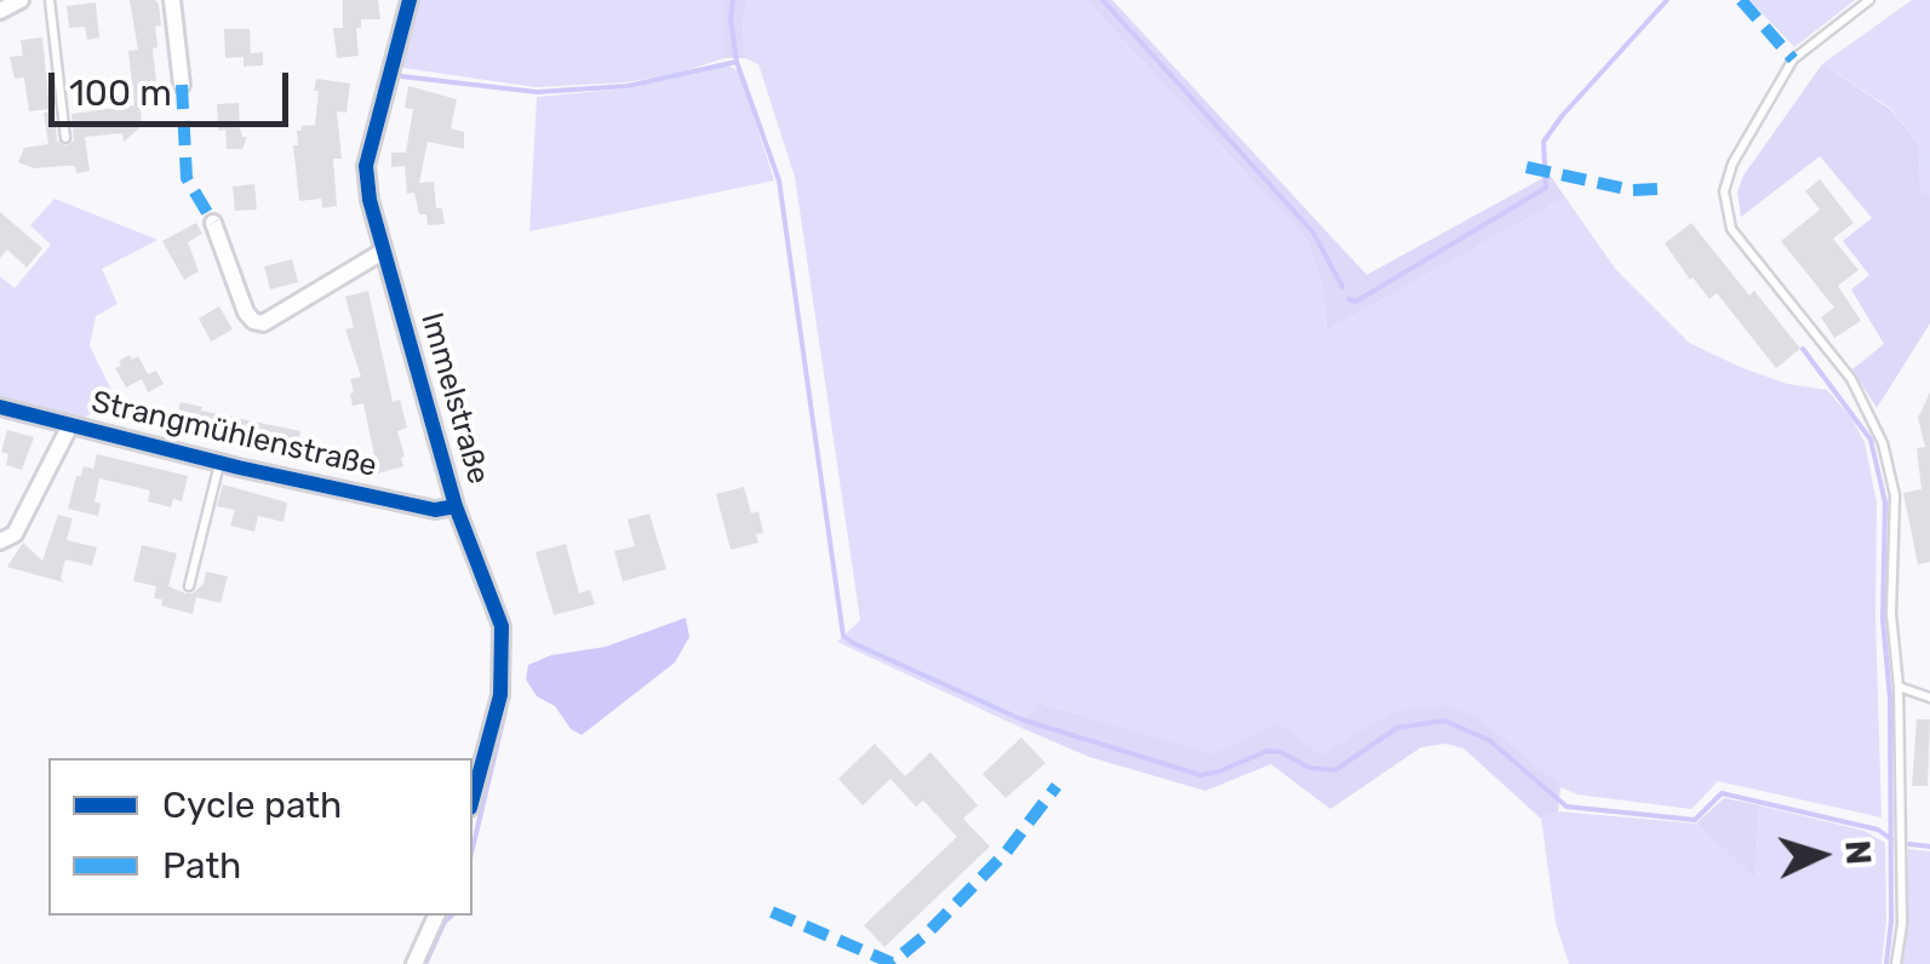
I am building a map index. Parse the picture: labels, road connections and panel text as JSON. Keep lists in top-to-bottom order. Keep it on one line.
{"streets":{"street":["Immelstraße","Strangmühlenstraße"]},"crossings":[["Immelstraße","Strangmühlenstraße"]],"legend":["Cycle path","Path"],"scale_bar":"100 m","north":"right"}
